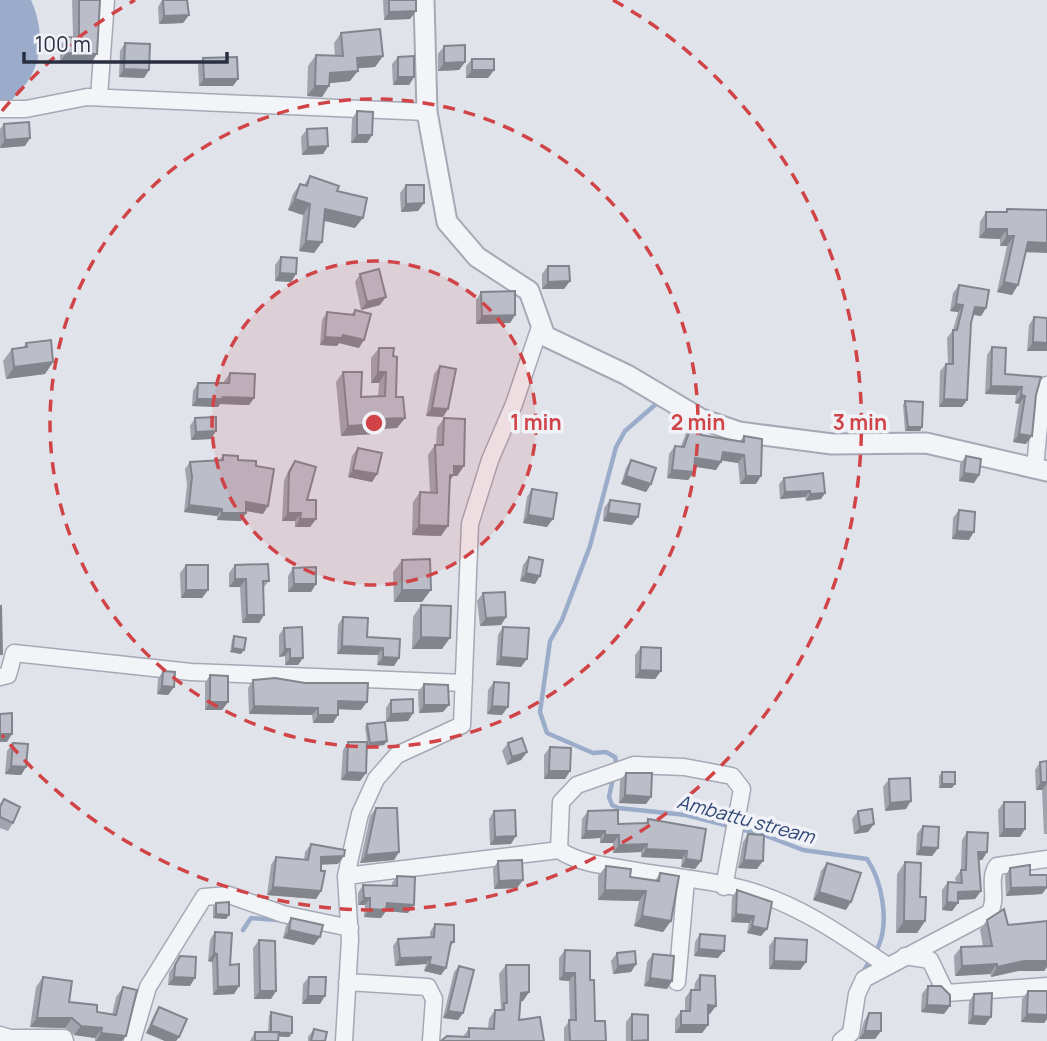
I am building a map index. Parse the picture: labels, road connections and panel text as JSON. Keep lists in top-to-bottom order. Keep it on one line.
{"water":["Ambattu stream"],"scale_bar":"100 m","rings":["1 min","2 min","3 min"]}
